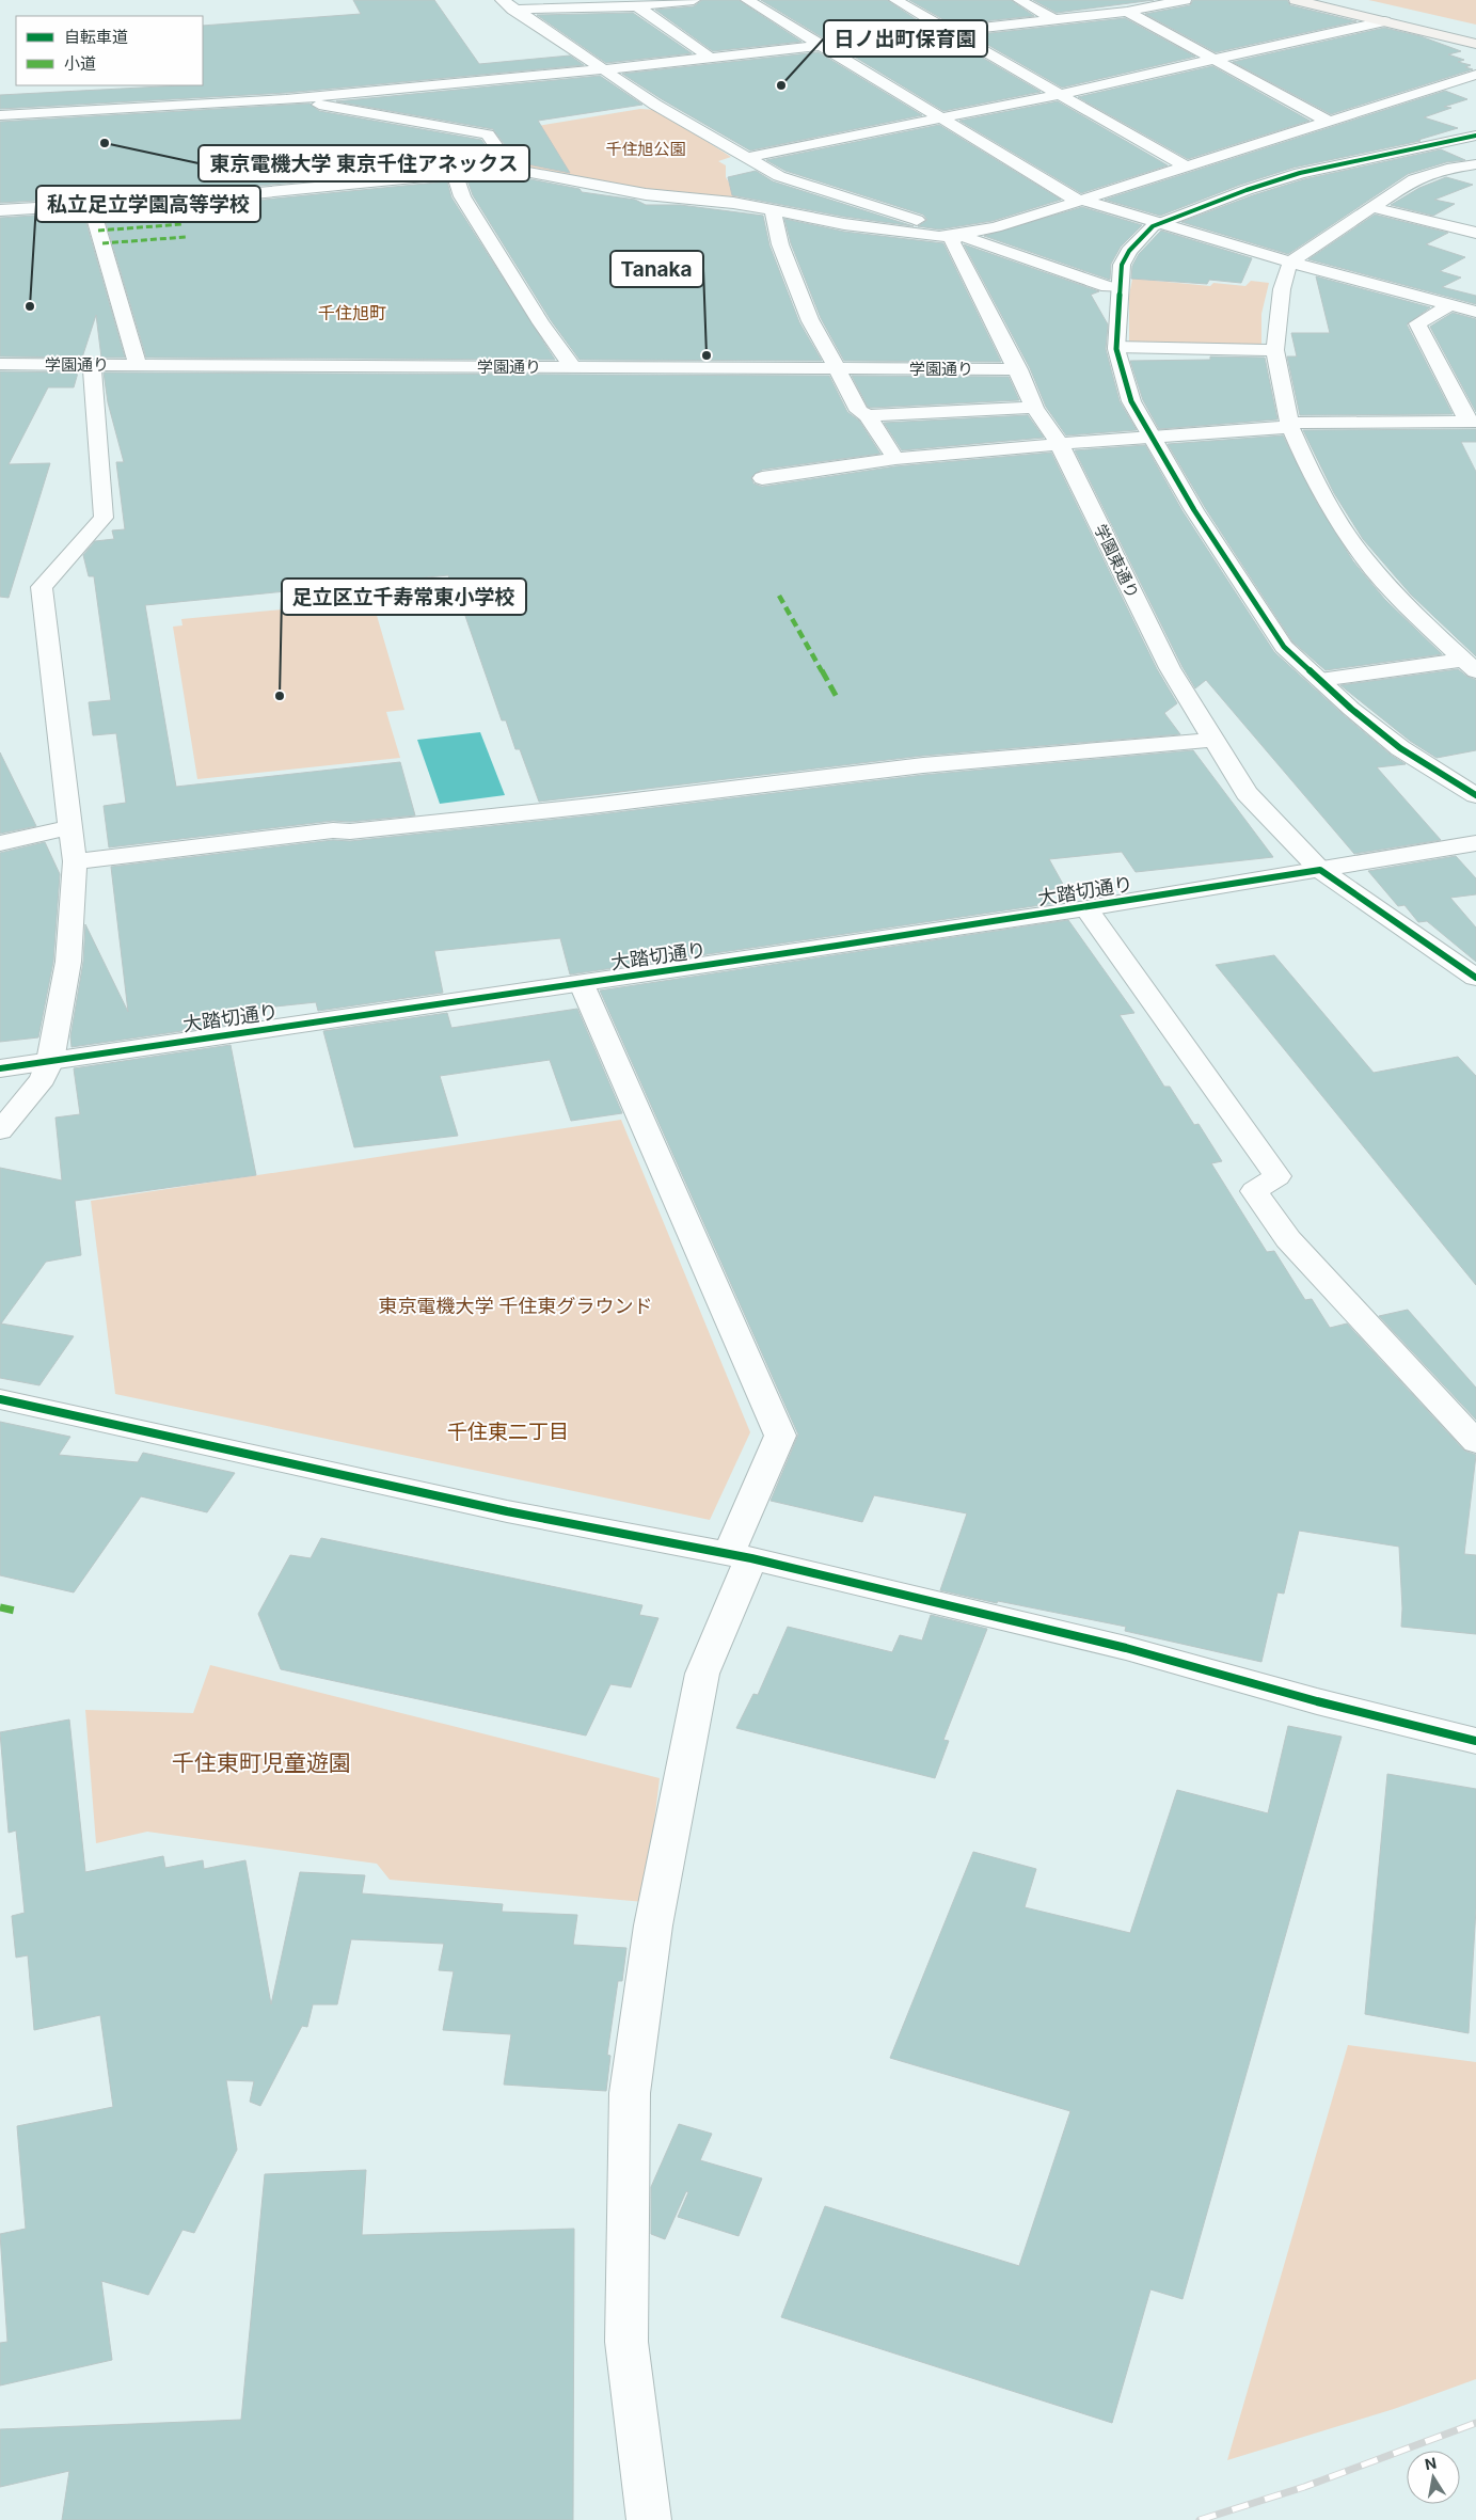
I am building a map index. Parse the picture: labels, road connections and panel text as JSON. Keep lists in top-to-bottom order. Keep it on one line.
{"streets":{"street":["学園通り","学園東通り","大踏切通り"]},"crossings":[["学園通り","学園東通り"],["学園東通り","大踏切通り"]],"districts":["千住旭町","千住東二丁目"],"parks":["千住旭公園","東京電機大学 千住東グラウンド","千住東町児童遊園"],"places":["日ノ出町保育園","東京電機大学 東京千住アネックス","私立足立学園高等学校","Tanaka","足立区立千寿常東小学校"],"legend":["自転車道","小道"],"north":"top"}
